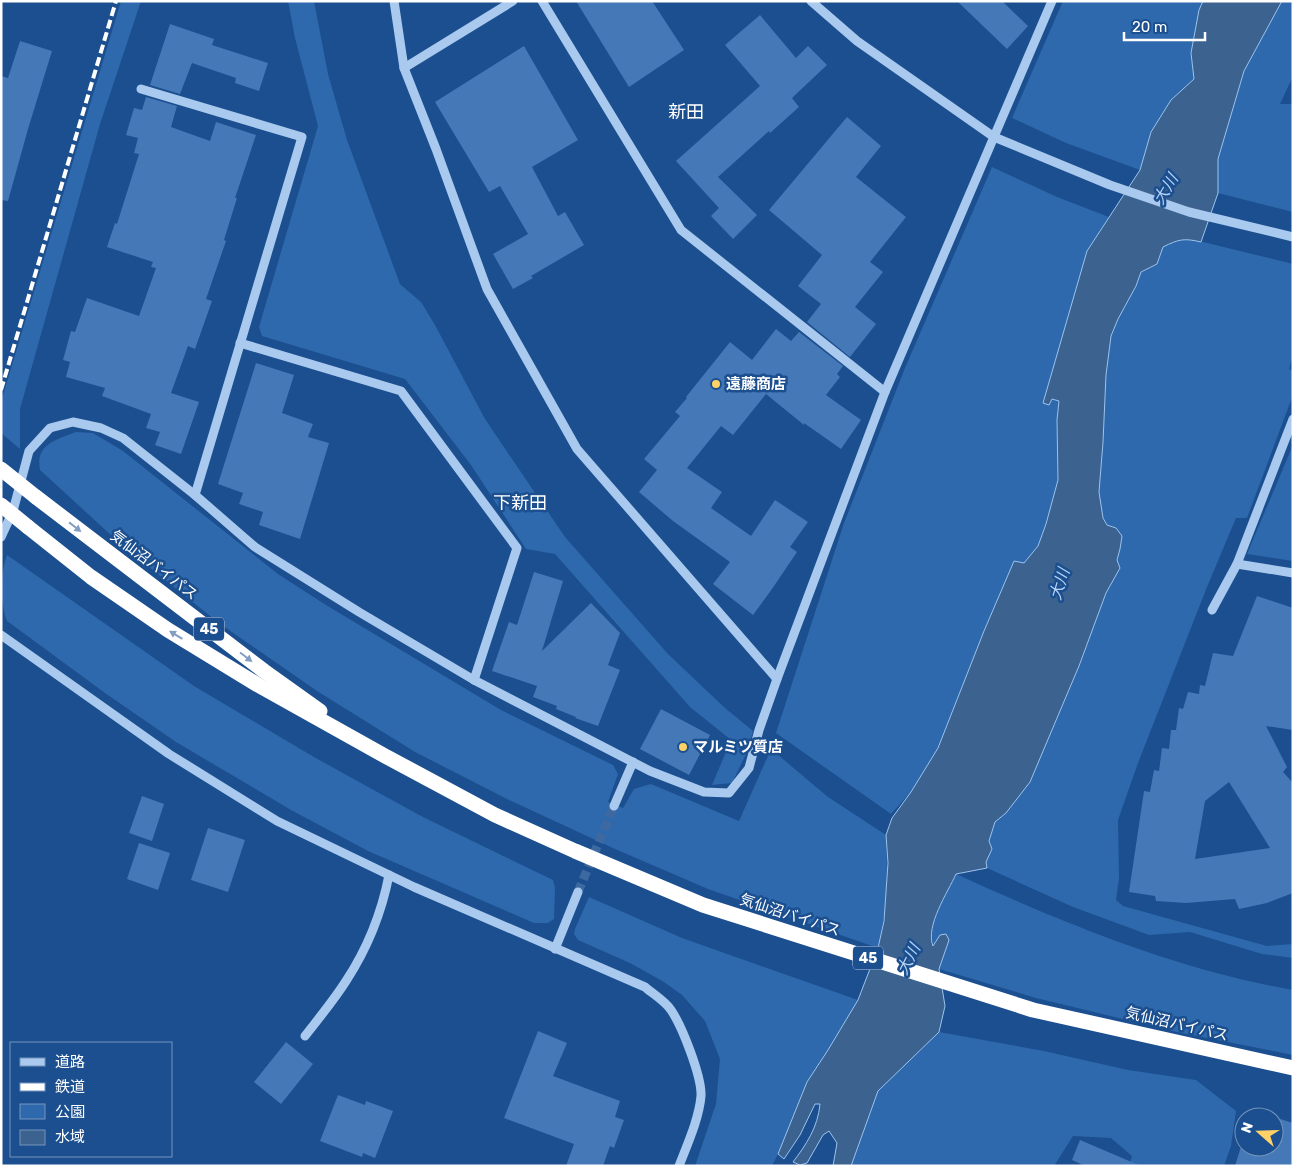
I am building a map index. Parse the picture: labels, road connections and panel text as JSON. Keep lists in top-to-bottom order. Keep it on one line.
{"streets":{"highway":["気仙沼バイパス","45"]},"districts":["新田","下新田"],"water":["大川"],"places":["遠藤商店","マルミツ質店"],"legend":["道路","鉄道","公園","水域"],"scale_bar":"20 m","north":"left"}
